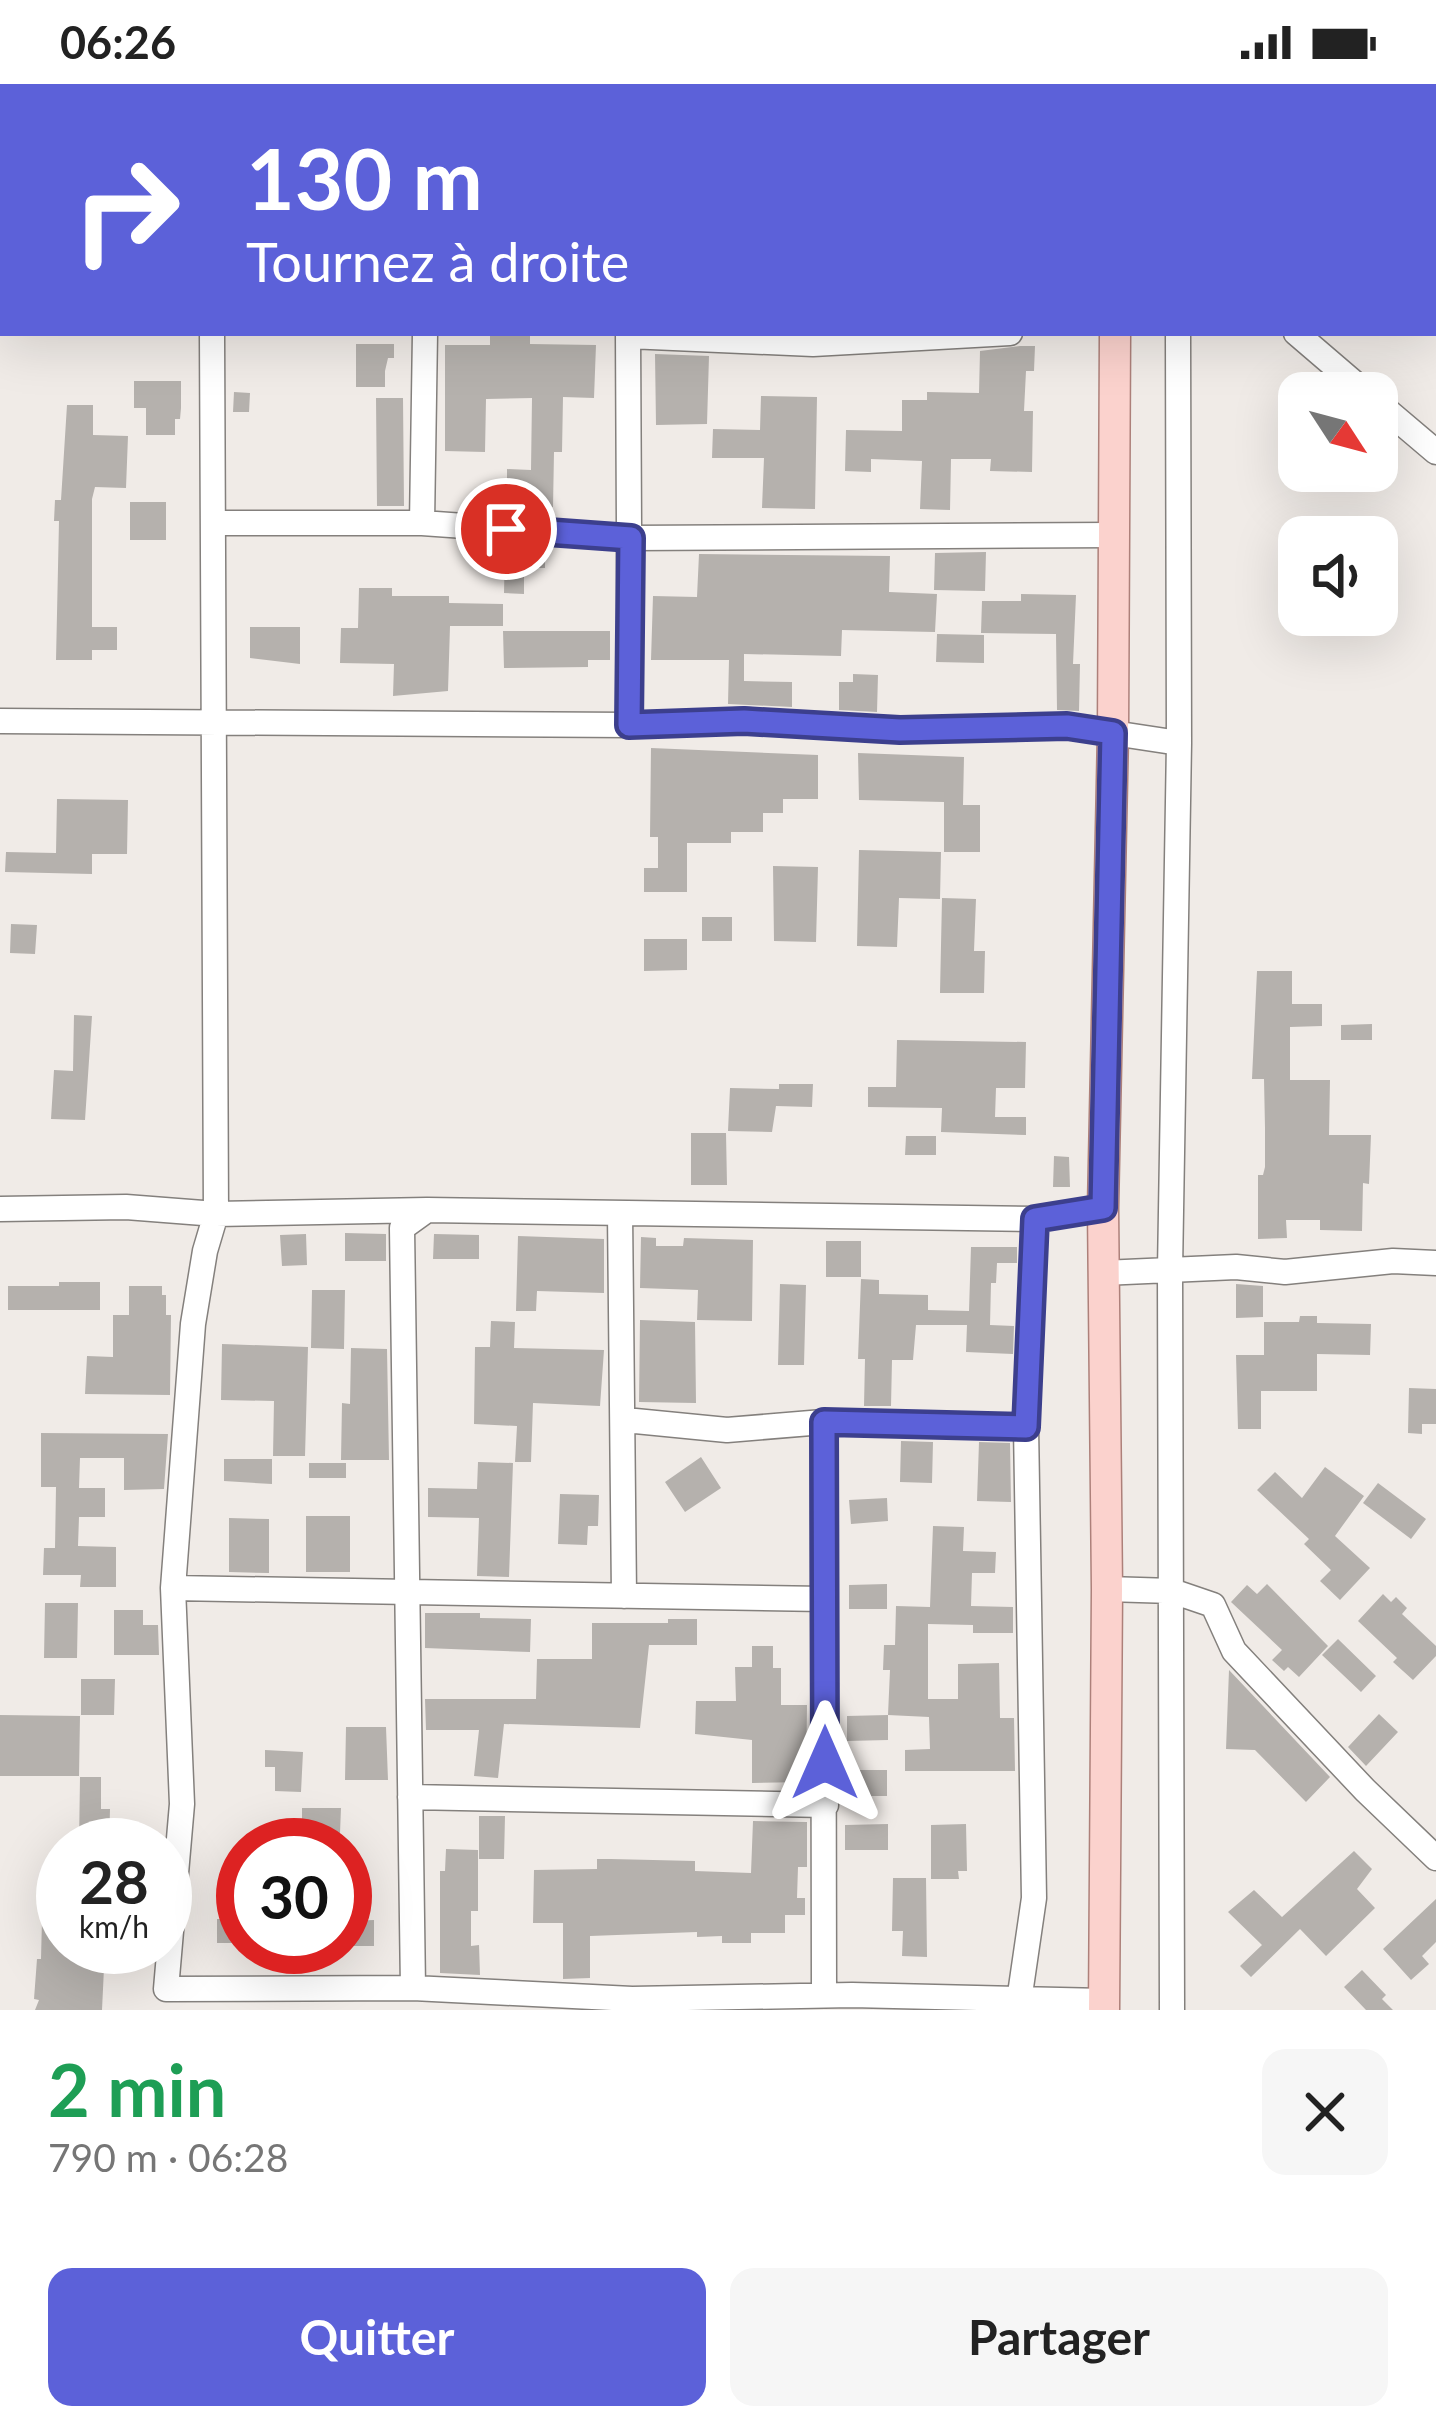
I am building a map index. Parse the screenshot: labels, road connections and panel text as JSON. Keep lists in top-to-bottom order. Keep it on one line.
{"north":"bottom right","page":{"status":"06:26","turn":["130 m","Tournez à droite"],"speed":"28 km/h","limit":"30","heading":["2 min","790 m · 06:28"],"buttons":["Quitter","Partager"]}}
